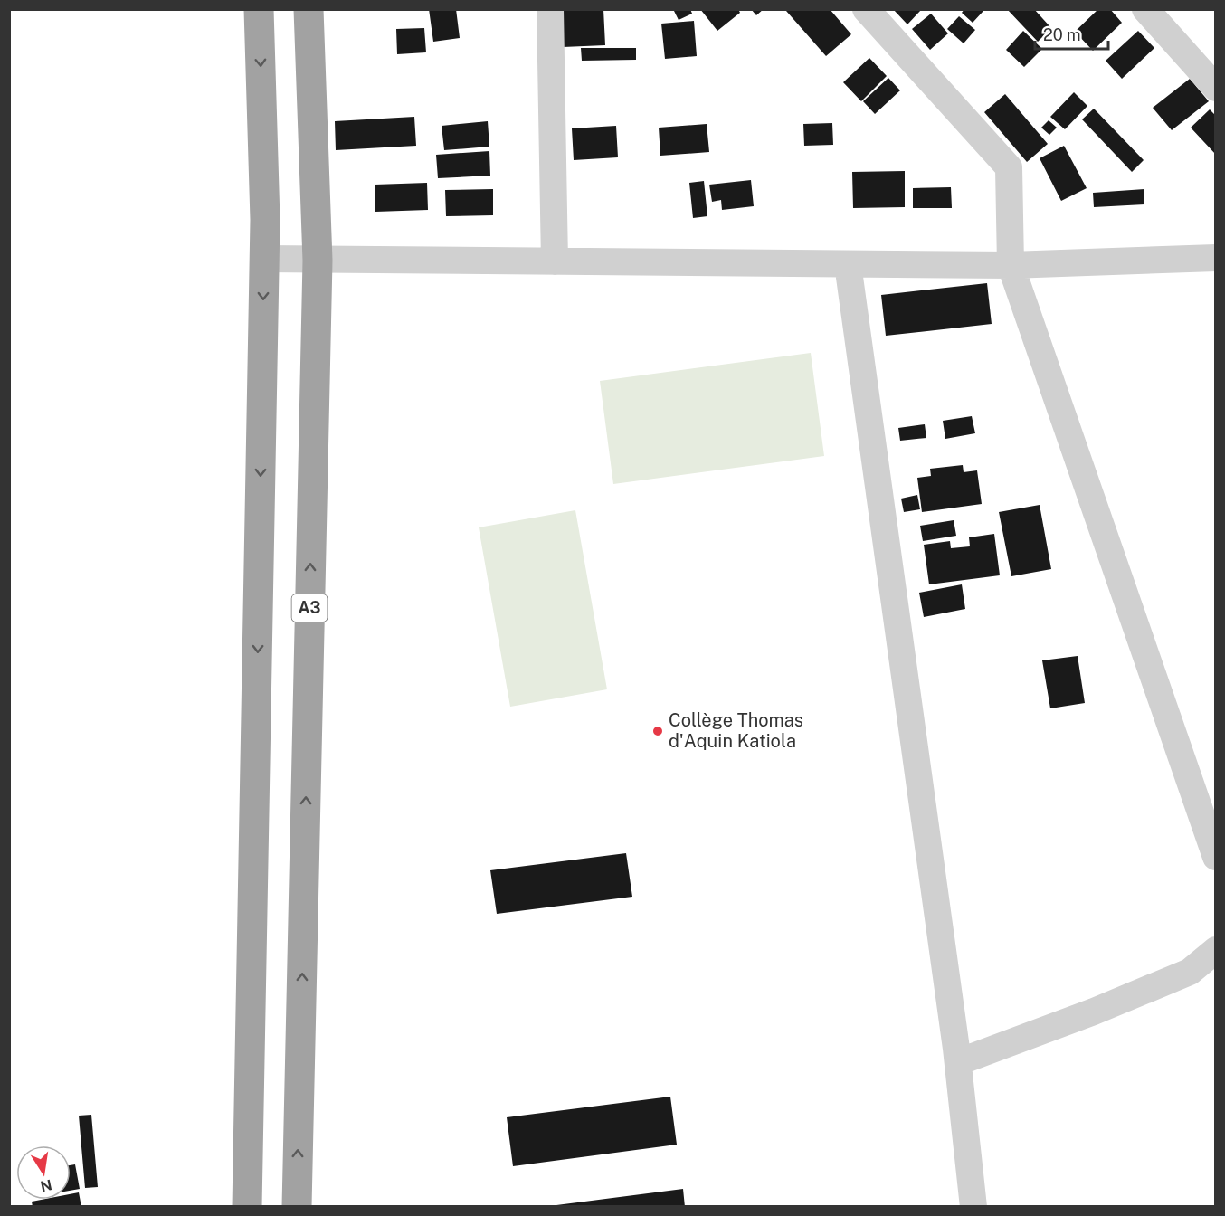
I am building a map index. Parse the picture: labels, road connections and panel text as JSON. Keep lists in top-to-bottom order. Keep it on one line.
{"streets":{"highway":["A3"]},"places":["Collège Thomas d'Aquin Katiola"],"scale_bar":"20 m","north":"bottom"}
